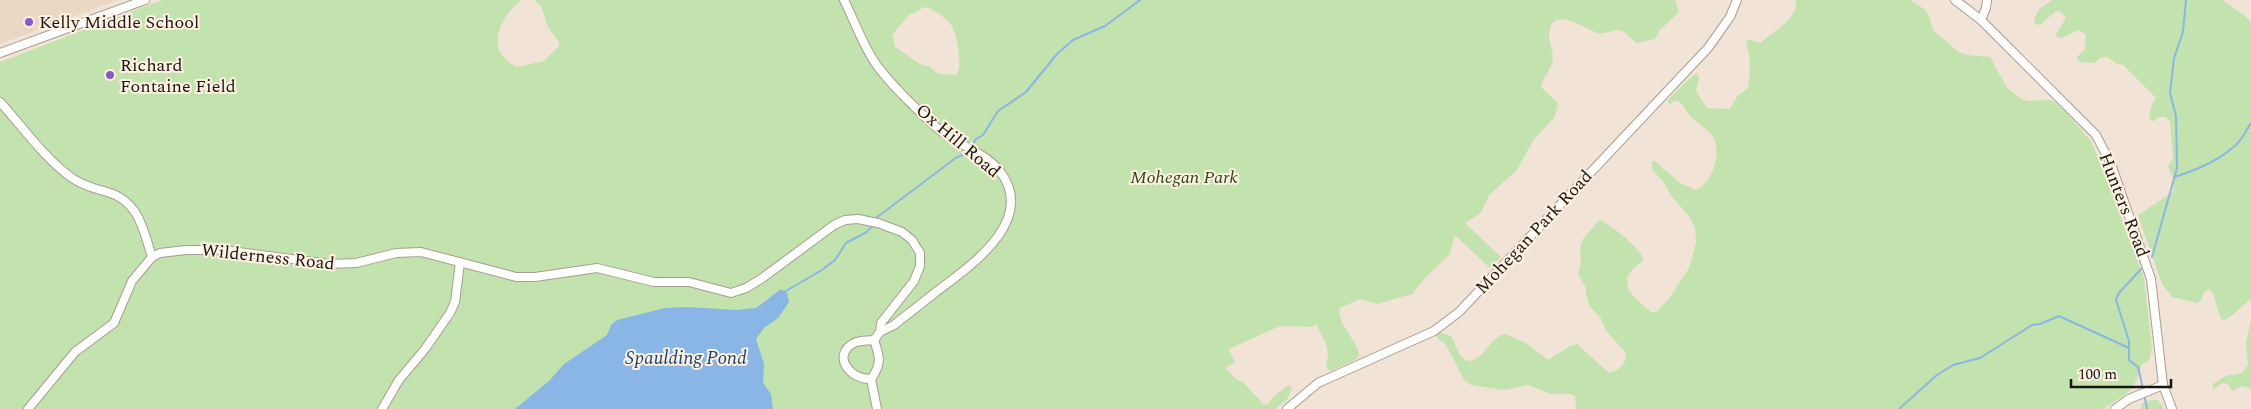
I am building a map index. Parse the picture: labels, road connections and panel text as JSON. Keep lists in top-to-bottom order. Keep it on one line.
{"streets":{"street":["Ox Hill Road","Hunters Road","Mohegan Park Road","Wilderness Road"]},"crossings":[["Ox Hill Road","Wilderness Road"]],"water":["Spaulding Pond"],"parks":["Mohegan Park"],"places":["Kelly Middle School","Richard Fontaine Field"],"scale_bar":"100 m"}
